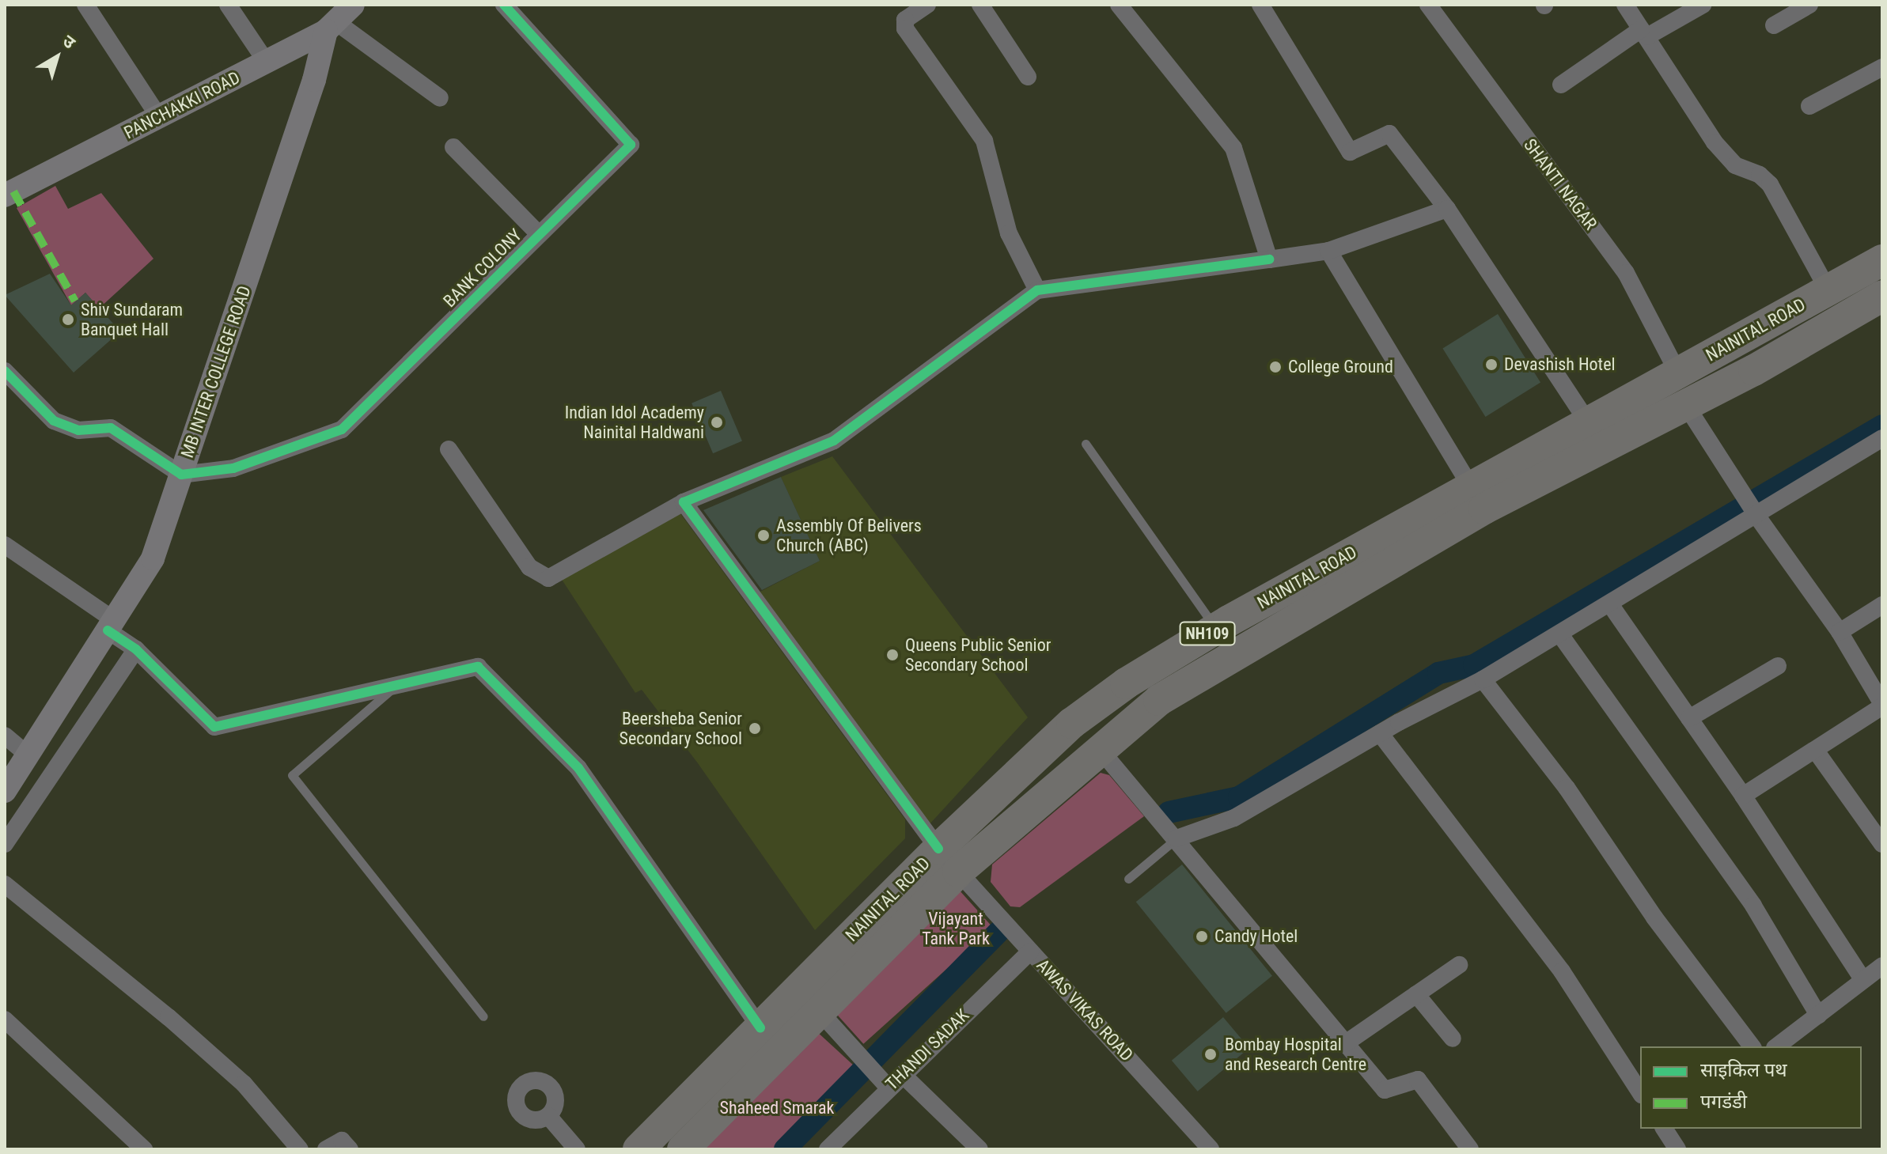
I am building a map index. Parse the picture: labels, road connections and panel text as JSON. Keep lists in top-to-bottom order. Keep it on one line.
{"streets":{"highway":["NAINITAL ROAD","NH109"],"street":["PANCHAKKI ROAD","SHANTI NAGAR","BANK COLONY","MB INTER COLLEGE ROAD","AWAS VIKAS ROAD","THANDI SADAK"]},"crossings":[["PANCHAKKI ROAD","MB INTER COLLEGE ROAD"],["SHANTI NAGAR","NAINITAL ROAD"],["BANK COLONY","MB INTER COLLEGE ROAD"],["NAINITAL ROAD","AWAS VIKAS ROAD"],["AWAS VIKAS ROAD","THANDI SADAK"]],"parks":["Vijayant Tank Park","Shaheed Smarak"],"places":["Shiv Sundaram Banquet Hall","Devashish Hotel","College Ground","Indian Idol Academy Nainital Haldwani","Assembly Of Belivers Church (ABC)","Queens Public Senior Secondary School","Beersheba Senior Secondary School","Candy Hotel","Bombay Hospital and Research Centre"],"legend":["साइकिल पथ","पगडंडी"],"north":"top right"}
